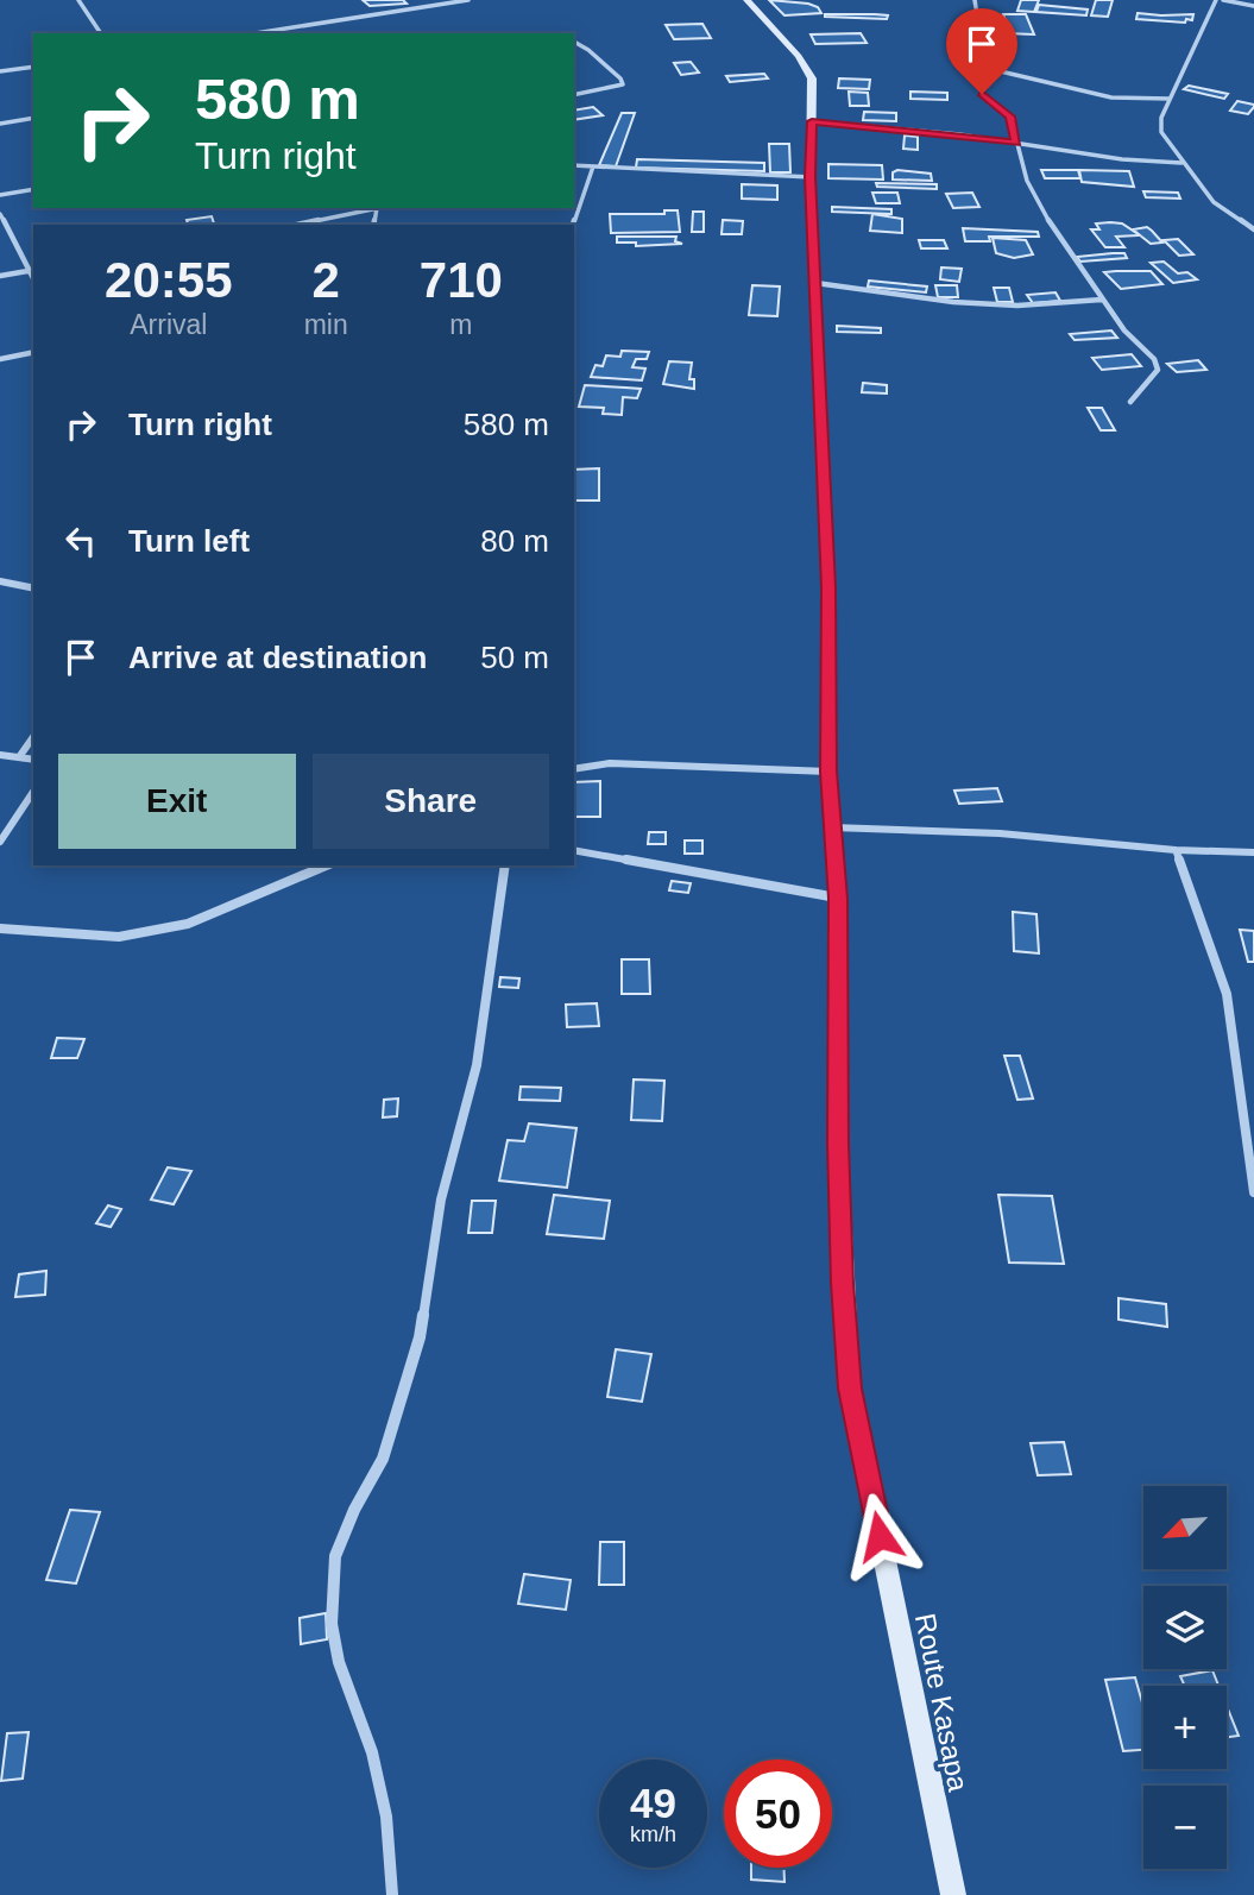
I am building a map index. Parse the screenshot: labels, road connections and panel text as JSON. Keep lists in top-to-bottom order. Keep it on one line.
{"streets":{"main road":["Route Kasapa"]},"north":"bottom left","page":{"turn":["580 m","Turn right"],"eta":["20:55","Arrival","2","min","710","m"],"list":[{"name":"Turn right","value":"580 m"},{"name":"Turn left","value":"80 m"},{"name":"Arrive at destination","value":"50 m"}],"buttons":["Exit","Share"],"map_buttons":["+","−"],"speed":"49 km/h","limit":"50"}}
